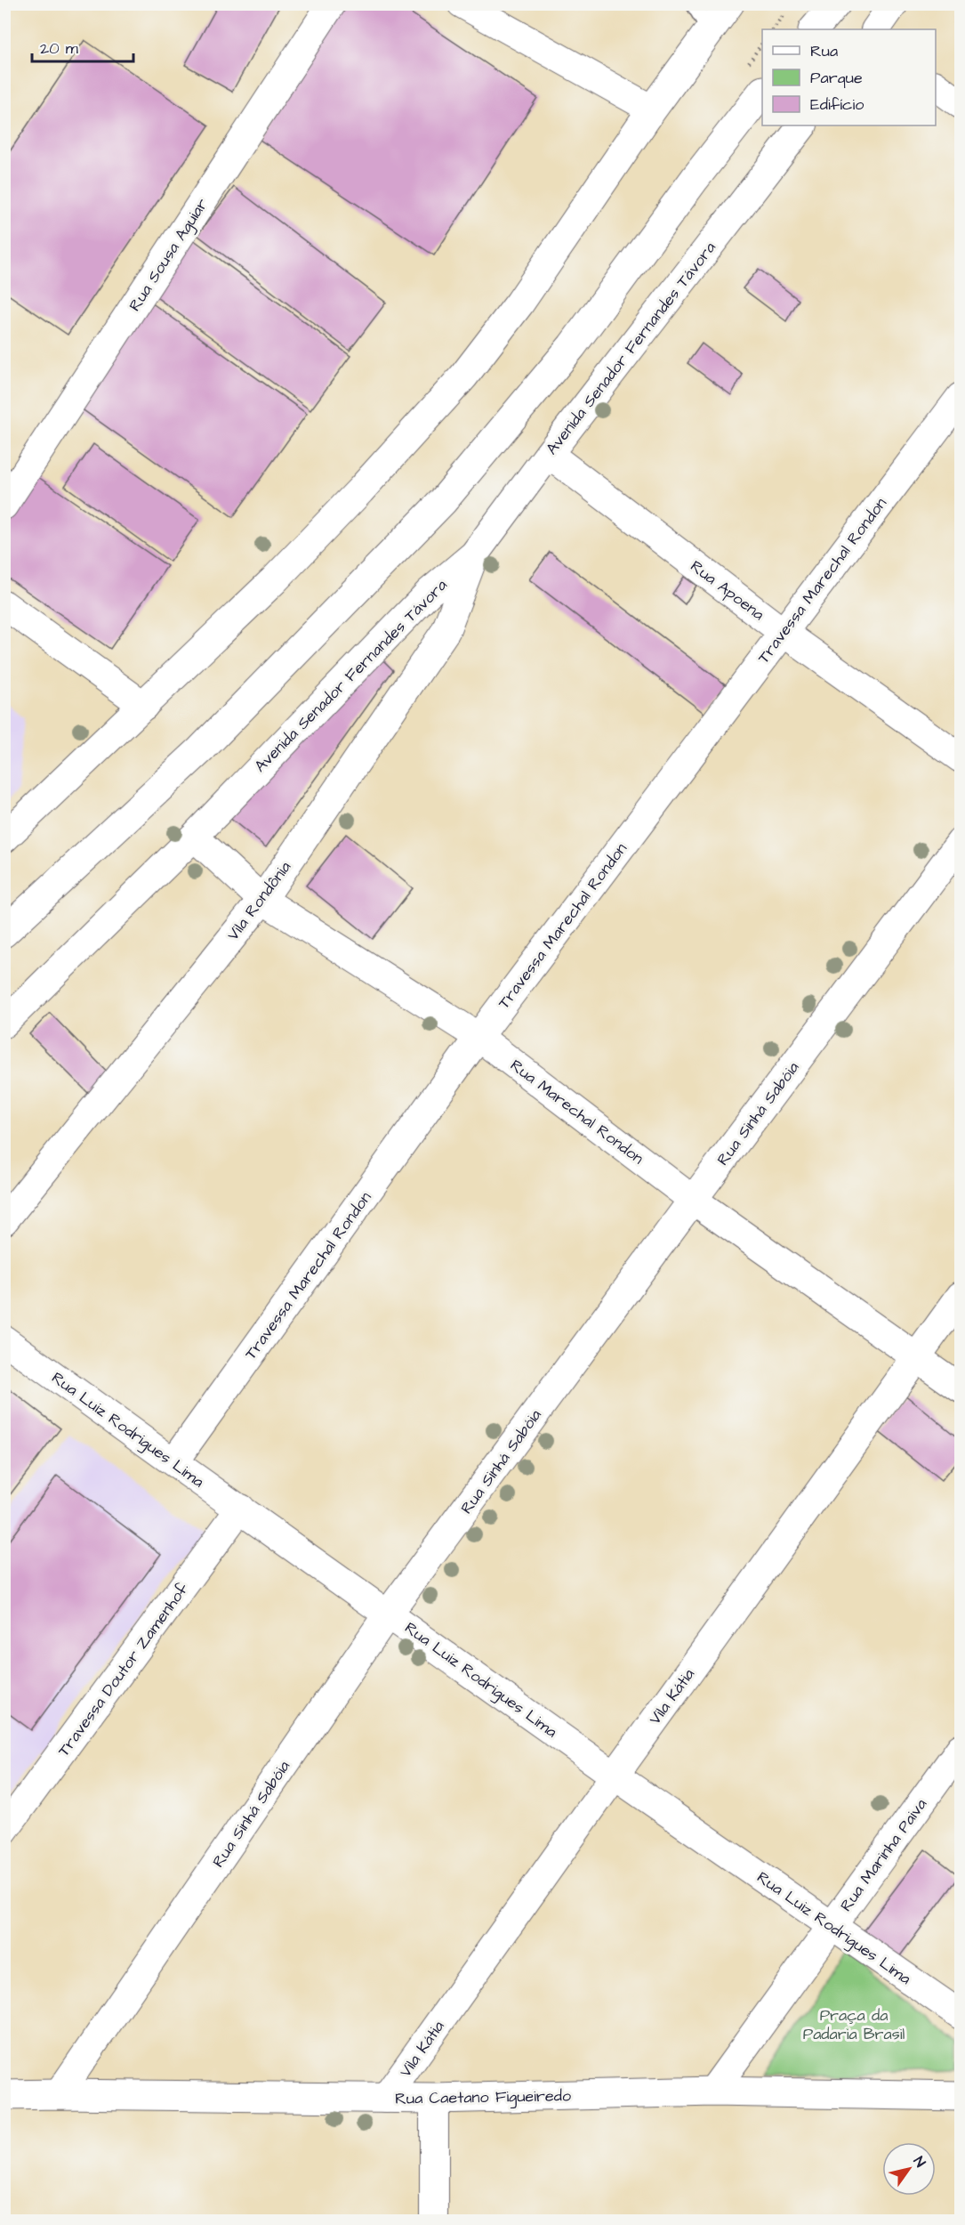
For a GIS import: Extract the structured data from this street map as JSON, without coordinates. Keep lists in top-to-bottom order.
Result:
{
  "streets": {
    "main road": ["Rua Caetano Figueiredo"],
    "street": [
      "Rua Sousa Aguiar",
      "Avenida Senador Fernandes Távora",
      "Travessa Marechal Rondon",
      "Rua Apoena",
      "Vila Rondônia",
      "Rua Marechal Rondon",
      "Rua Sinhá Sabóia",
      "Rua Luiz Rodrigues Lima",
      "Travessa Doutor Zamenhof",
      "Vila Kátia",
      "Rua Marinha Paiva"
    ]
  },
  "crossings": [
    ["Avenida Senador Fernandes Távora", "Rua Apoena"],
    ["Avenida Senador Fernandes Távora", "Vila Rondônia"],
    ["Avenida Senador Fernandes Távora", "Rua Marechal Rondon"],
    ["Travessa Marechal Rondon", "Rua Apoena"],
    ["Travessa Marechal Rondon", "Rua Marechal Rondon"],
    ["Travessa Marechal Rondon", "Rua Luiz Rodrigues Lima"],
    ["Vila Rondônia", "Rua Marechal Rondon"],
    ["Rua Marechal Rondon", "Rua Sinhá Sabóia"],
    ["Rua Marechal Rondon", "Vila Kátia"],
    ["Rua Sinhá Sabóia", "Rua Luiz Rodrigues Lima"],
    ["Rua Sinhá Sabóia", "Rua Caetano Figueiredo"],
    ["Rua Luiz Rodrigues Lima", "Travessa Doutor Zamenhof"],
    ["Rua Luiz Rodrigues Lima", "Vila Kátia"],
    ["Rua Luiz Rodrigues Lima", "Rua Marinha Paiva"],
    ["Vila Kátia", "Rua Caetano Figueiredo"],
    ["Rua Marinha Paiva", "Rua Caetano Figueiredo"]
  ],
  "parks": ["Praça da Padaria Brasil"],
  "legend": ["Rua", "Parque", "Edifício"],
  "scale_bar": "20 m",
  "north": "top right"
}
